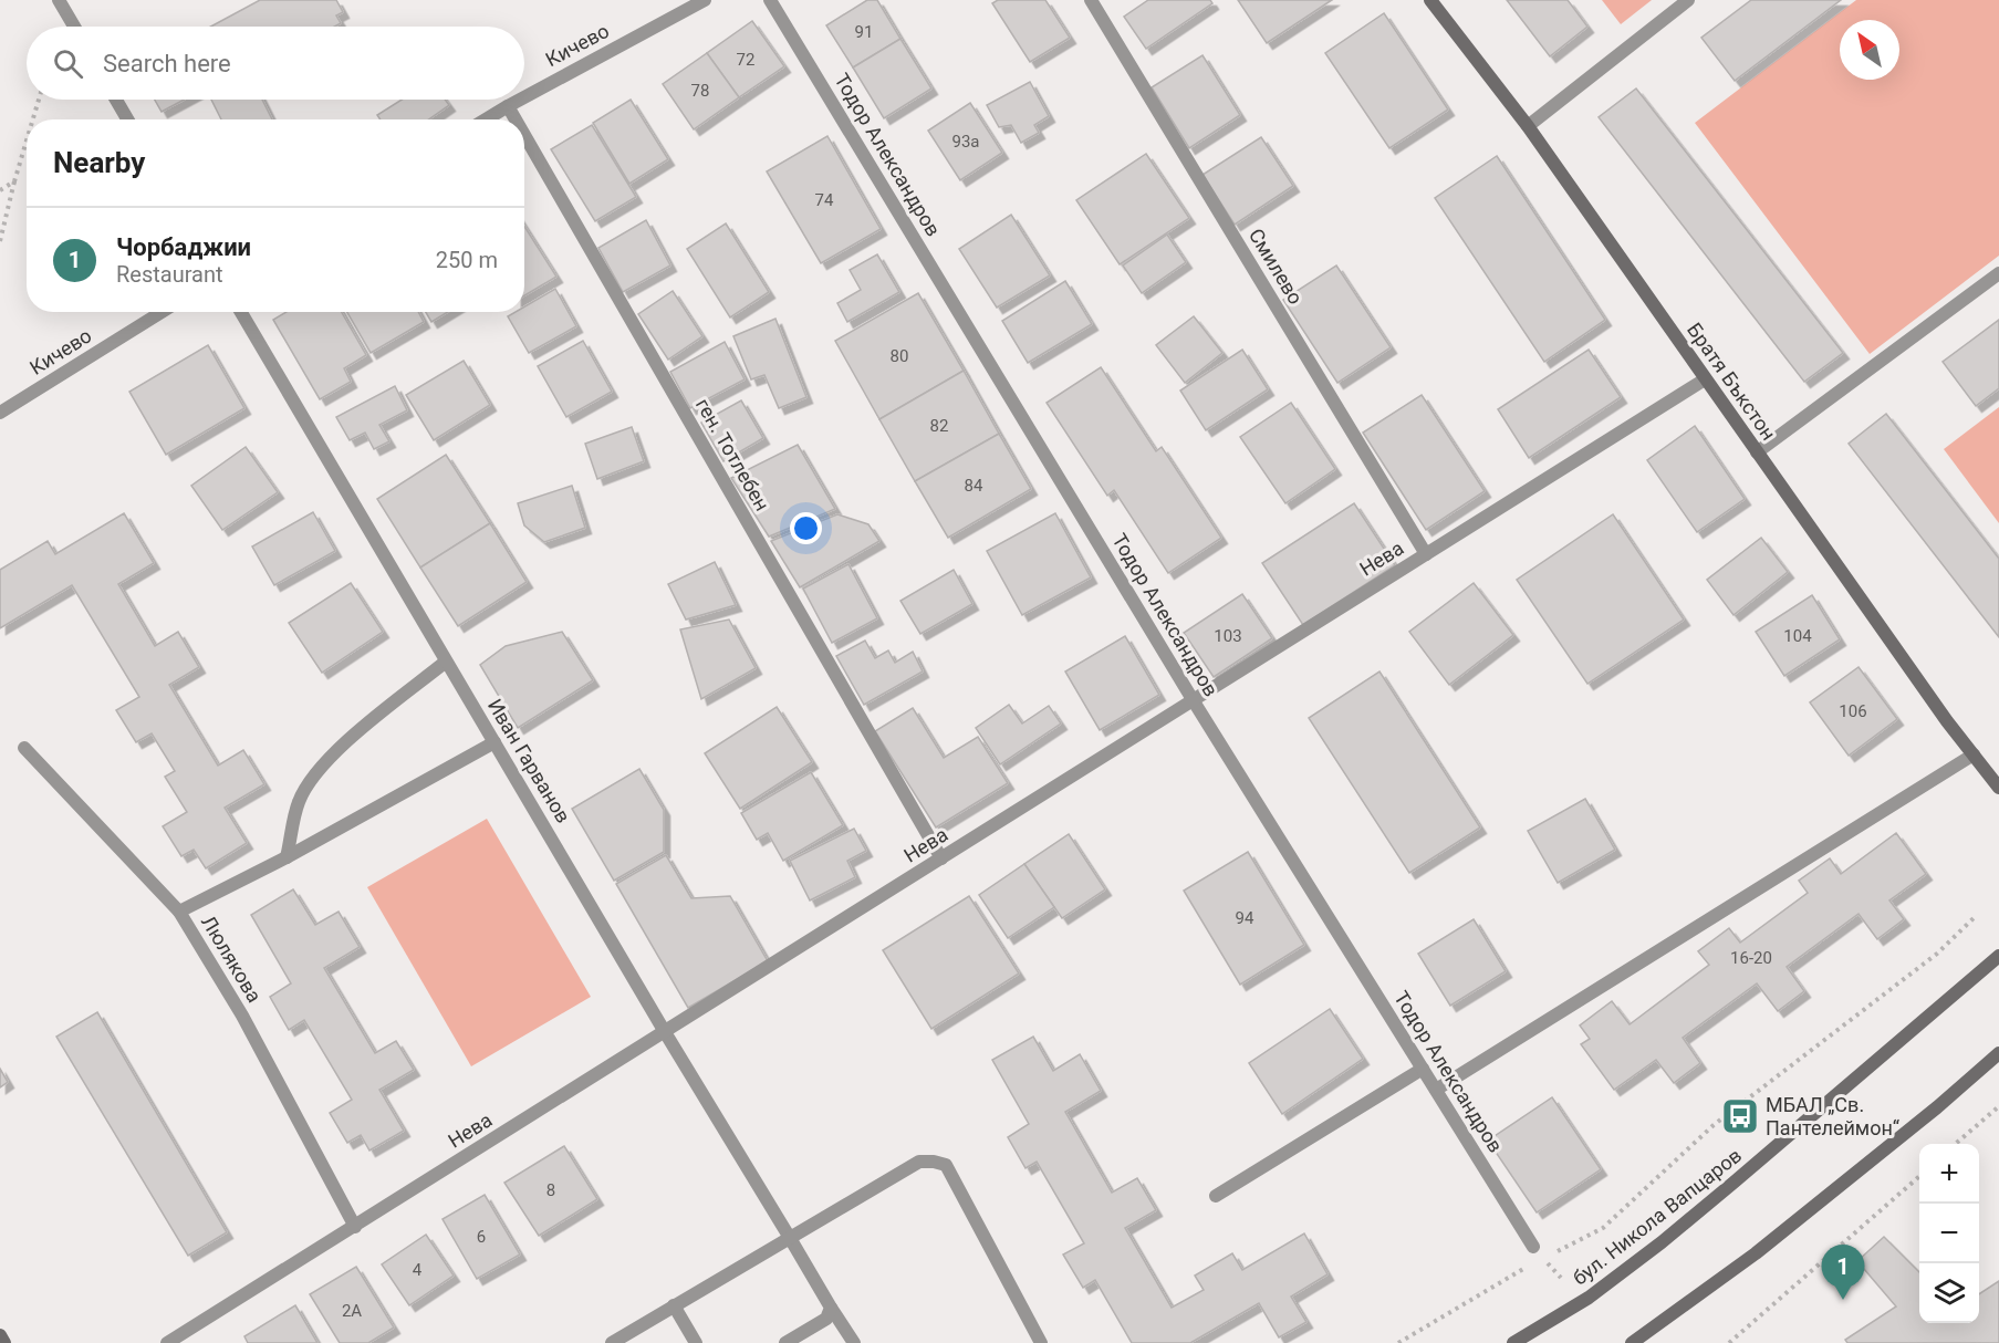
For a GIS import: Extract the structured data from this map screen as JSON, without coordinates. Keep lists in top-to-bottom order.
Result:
{
  "streets": {
    "street": [
      "Кичево",
      "Тодор Александров",
      "Смилево",
      "Братя Бъкстон",
      "ген. Тотлебен",
      "Нева",
      "Иван Гарванов",
      "Люлякова",
      "бул. Никола Вапцаров"
    ]
  },
  "crossings": [
    ["Кичево", "ген. Тотлебен"],
    ["Тодор Александров", "Нева"],
    ["Смилево", "Нева"],
    ["Братя Бъкстон", "Нева"],
    ["ген. Тотлебен", "Нева"],
    ["Нева", "Иван Гарванов"],
    ["Нева", "Люлякова"]
  ],
  "places": {
    "bus stop": ["МБАЛ „Св. Пантелеймон“"]
  },
  "house_numbers": [
    "91",
    "72",
    "78",
    "93a",
    "74",
    "80",
    "82",
    "84",
    "103",
    "104",
    "106",
    "94",
    "16-20",
    "8",
    "6",
    "4",
    "2А"
  ],
  "north": "top left",
  "page": {
    "search": "Search here",
    "heading": "Nearby",
    "list": [
      {
        "mark": "1",
        "name": "Чорбаджии",
        "note": "Restaurant",
        "value": "250 m"
      }
    ],
    "map_buttons": ["+", "−"],
    "pins": "1"
  }
}
